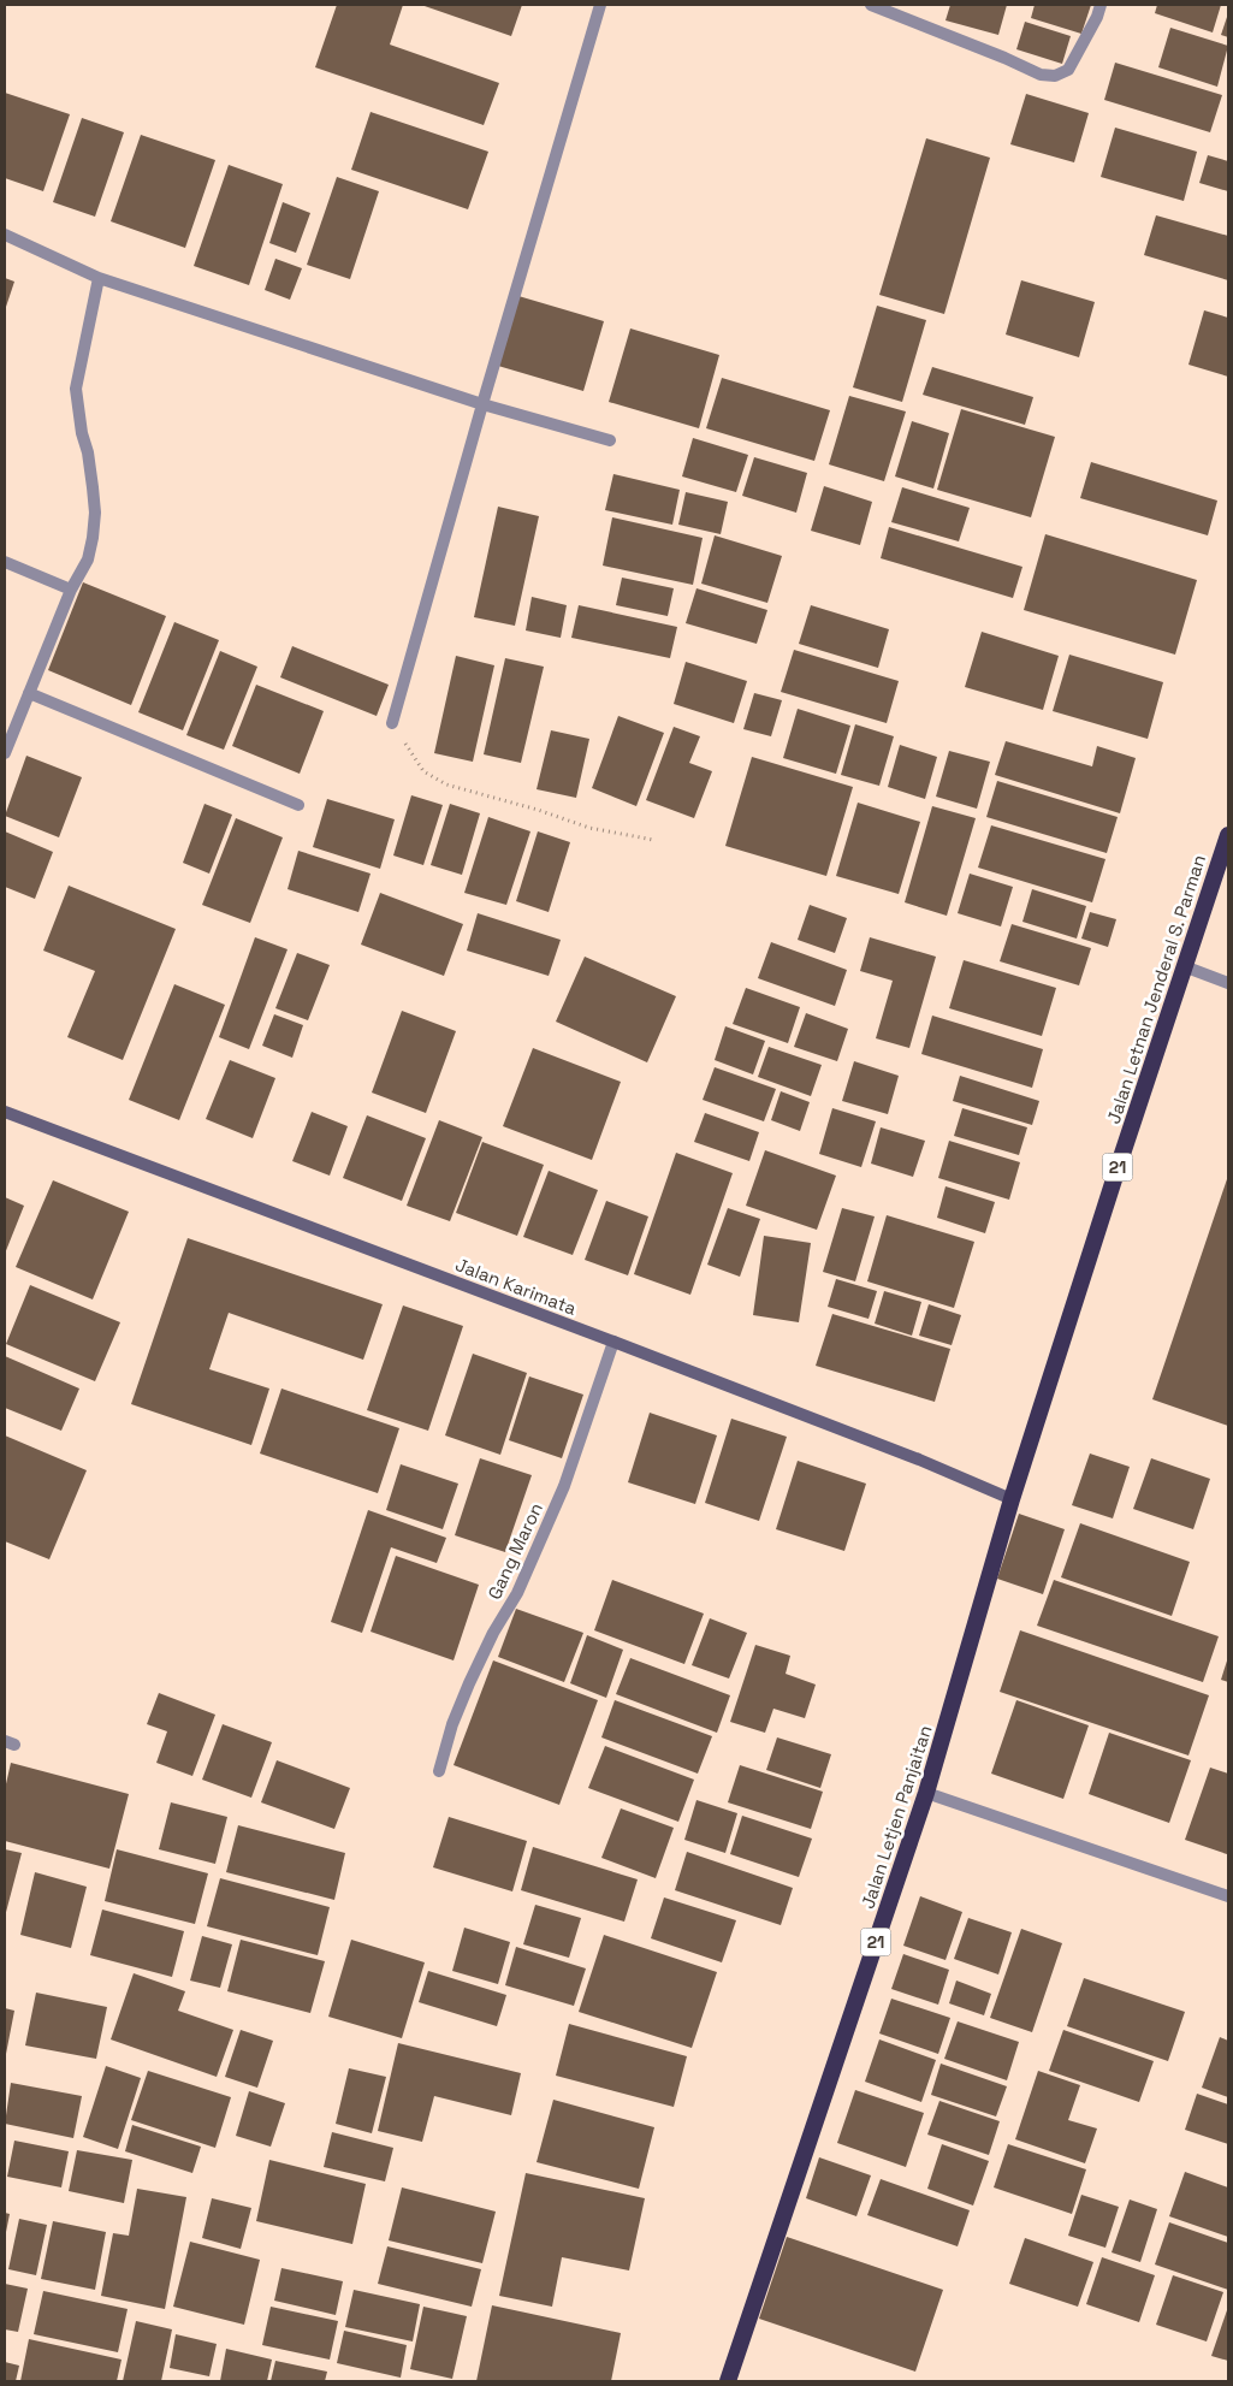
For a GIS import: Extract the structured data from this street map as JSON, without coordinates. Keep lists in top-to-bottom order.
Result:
{
  "streets": {
    "highway": ["Jalan Letnan Jenderal S. Parman", "21", "Jalan Letjen Panjaitan"],
    "main road": ["Jalan Karimata"],
    "street": ["Gang Maron"]
  },
  "crossings": [
    ["Jalan Letnan Jenderal S. Parman", "Jalan Karimata"],
    ["Jalan Letnan Jenderal S. Parman", "Jalan Letjen Panjaitan"],
    ["Jalan Karimata", "Gang Maron"],
    ["Jalan Karimata", "Jalan Letjen Panjaitan"]
  ]
}
